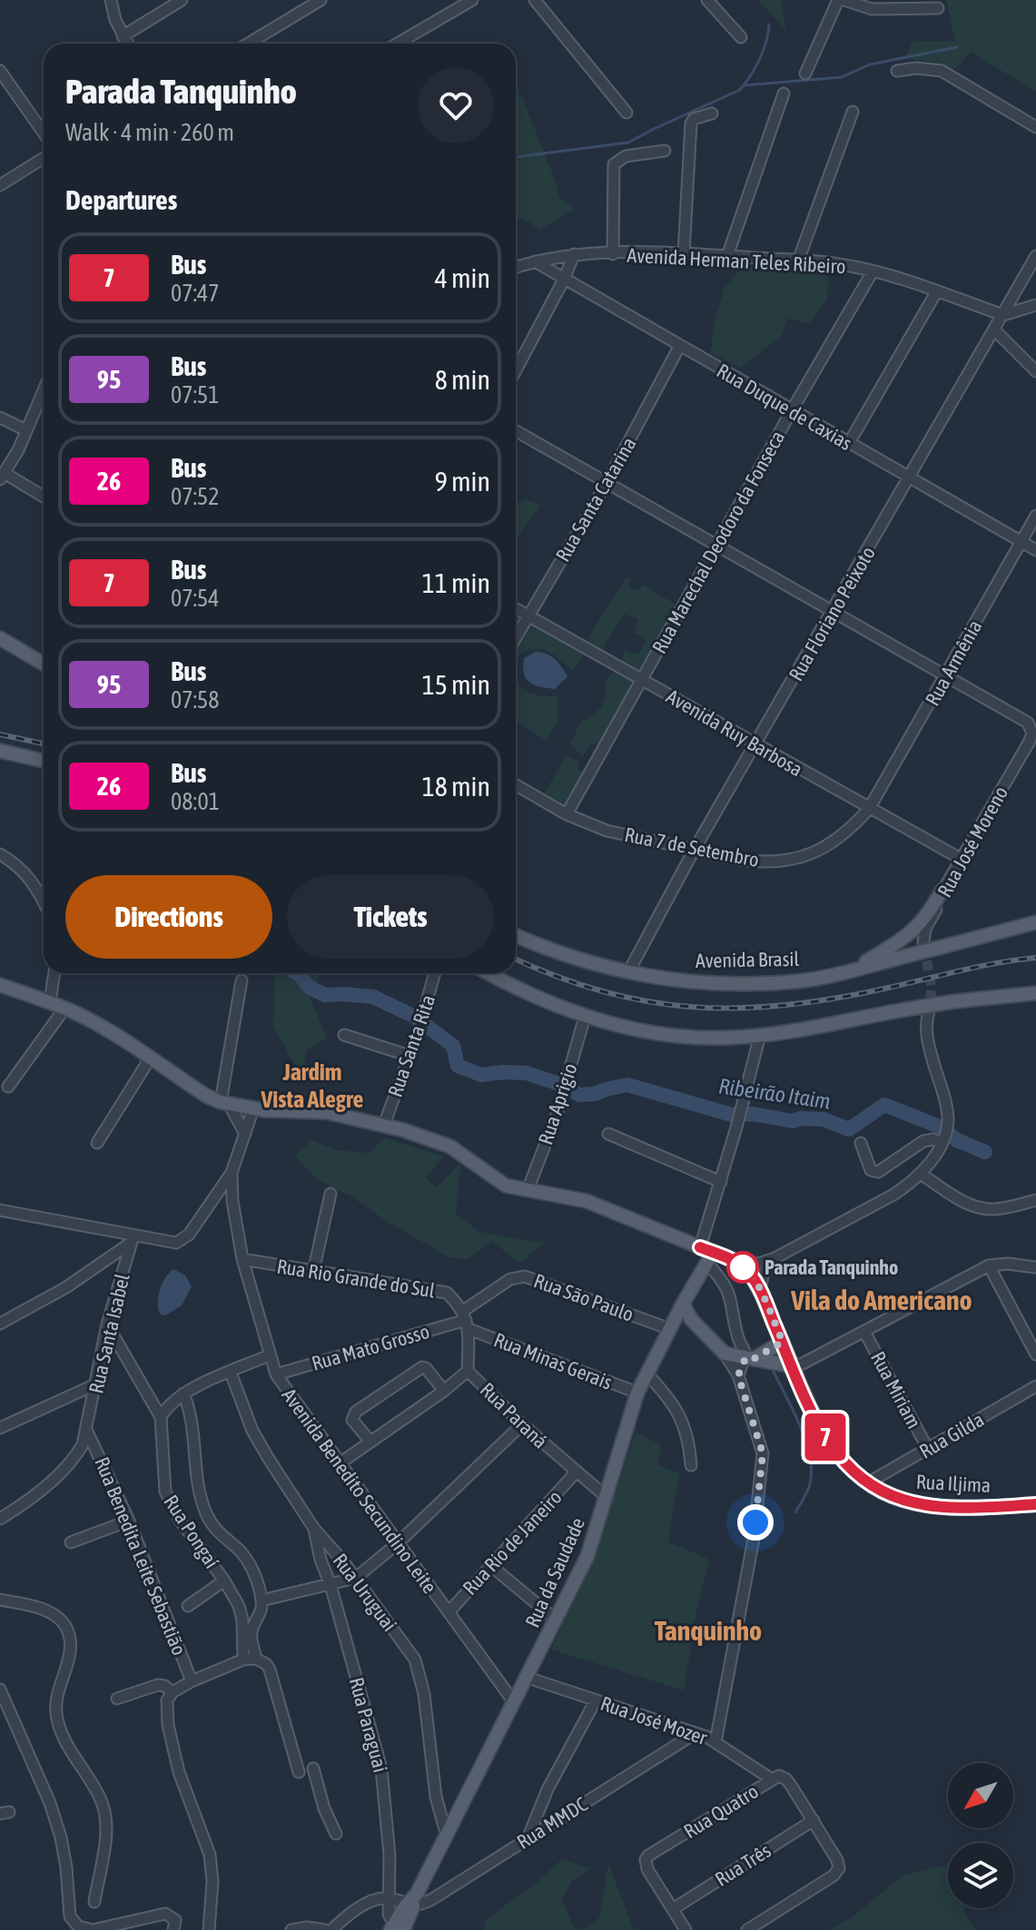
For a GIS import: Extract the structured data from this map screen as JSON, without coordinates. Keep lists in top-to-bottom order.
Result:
{
  "streets": {
    "main road": ["Avenida Brasil", "Rua Iljima", "Rua da Saudade"],
    "street": [
      "Avenida Herman Teles Ribeiro",
      "Rua Duque de Caxias",
      "Rua Santa Catarina",
      "Rua Marechal Deodoro da Fonseca",
      "Rua Floriano Peixoto",
      "Rua Armênia",
      "Avenida Ruy Barbosa",
      "Rua José Moreno",
      "Rua 7 de Setembro",
      "Rua Santa Rita",
      "Rua Aprigio",
      "Rua Rio Grande do Sul",
      "Rua São Paulo",
      "Rua Santa Isabel",
      "Rua Mato Grosso",
      "Rua Minas Gerais",
      "Rua Miriam",
      "Rua Paraná",
      "Rua Gilda",
      "Avenida Benedito Secundino Leite",
      "Rua Pongaí",
      "Rua Rio de Janeiro",
      "Rua Benedita Leite Sebastião",
      "Rua Uruguai",
      "Rua José Mozer",
      "Rua Paraguai",
      "Rua Quatro",
      "Rua MMDC",
      "Rua Três"
    ]
  },
  "crossings": [
    ["Avenida Herman Teles Ribeiro", "Rua Duque de Caxias"],
    ["Avenida Herman Teles Ribeiro", "Rua Marechal Deodoro da Fonseca"],
    ["Avenida Herman Teles Ribeiro", "Rua Floriano Peixoto"],
    ["Rua Duque de Caxias", "Rua Santa Catarina"],
    ["Rua Duque de Caxias", "Rua Marechal Deodoro da Fonseca"],
    ["Rua Duque de Caxias", "Rua Floriano Peixoto"],
    ["Rua Duque de Caxias", "Rua Armênia"],
    ["Rua Santa Catarina", "Avenida Ruy Barbosa"],
    ["Rua Marechal Deodoro da Fonseca", "Avenida Ruy Barbosa"],
    ["Rua Marechal Deodoro da Fonseca", "Rua 7 de Setembro"],
    ["Rua Floriano Peixoto", "Avenida Ruy Barbosa"],
    ["Rua Floriano Peixoto", "Rua 7 de Setembro"],
    ["Rua Floriano Peixoto", "Avenida Brasil"],
    ["Rua Armênia", "Avenida Ruy Barbosa"],
    ["Rua Armênia", "Rua José Moreno"],
    ["Rua Armênia", "Rua 7 de Setembro"],
    ["Avenida Ruy Barbosa", "Rua José Moreno"],
    ["Avenida Ruy Barbosa", "Rua 7 de Setembro"],
    ["Rua José Moreno", "Avenida Brasil"],
    ["Rua Rio Grande do Sul", "Rua São Paulo"],
    ["Rua Rio Grande do Sul", "Rua Mato Grosso"],
    ["Rua Rio Grande do Sul", "Rua Minas Gerais"],
    ["Rua Rio Grande do Sul", "Rua Paraná"],
    ["Rua Rio Grande do Sul", "Avenida Benedito Secundino Leite"],
    ["Rua São Paulo", "Rua Mato Grosso"],
    ["Rua São Paulo", "Rua Minas Gerais"],
    ["Rua São Paulo", "Rua Paraná"],
    ["Rua São Paulo", "Rua da Saudade"],
    ["Rua Santa Isabel", "Rua Pongaí"],
    ["Rua Santa Isabel", "Rua Benedita Leite Sebastião"],
    ["Rua Mato Grosso", "Rua Minas Gerais"],
    ["Rua Mato Grosso", "Rua Paraná"],
    ["Rua Mato Grosso", "Avenida Benedito Secundino Leite"],
    ["Rua Minas Gerais", "Rua Paraná"],
    ["Rua Minas Gerais", "Rua da Saudade"],
    ["Rua Miriam", "Rua Gilda"],
    ["Rua Paraná", "Rua Rio de Janeiro"],
    ["Rua Paraná", "Rua da Saudade"],
    ["Rua Gilda", "Rua Iljima"],
    ["Avenida Benedito Secundino Leite", "Rua Rio de Janeiro"],
    ["Avenida Benedito Secundino Leite", "Rua da Saudade"],
    ["Rua da Saudade", "Rua Uruguai"],
    ["Rua da Saudade", "Rua José Mozer"],
    ["Rua da Saudade", "Rua Paraguai"],
    ["Rua da Saudade", "Rua MMDC"],
    ["Rua Uruguai", "Rua Paraguai"],
    ["Rua José Mozer", "Rua Quatro"],
    ["Rua José Mozer", "Rua MMDC"],
    ["Rua Quatro", "Rua Três"]
  ],
  "districts": ["Jardim Vista Alegre", "Vila do Americano", "Tanquinho"],
  "water": ["Ribeirão Itaim"],
  "places": ["Parada Tanquinho"],
  "lines": ["bus line 7"],
  "north": "bottom left",
  "page": {
    "on_map": "7",
    "heading": [
      ["Parada Tanquinho", "Walk · 4 min · 260 m"],
      "Departures"
    ],
    "list": [
      {
        "mark": "7",
        "name": "Bus",
        "note": "07:47",
        "value": "4 min"
      },
      {
        "mark": "95",
        "name": "Bus",
        "note": "07:51",
        "value": "8 min"
      },
      {
        "mark": "26",
        "name": "Bus",
        "note": "07:52",
        "value": "9 min"
      },
      {
        "mark": "7",
        "name": "Bus",
        "note": "07:54",
        "value": "11 min"
      },
      {
        "mark": "95",
        "name": "Bus",
        "note": "07:58",
        "value": "15 min"
      },
      {
        "mark": "26",
        "name": "Bus",
        "note": "08:01",
        "value": "18 min"
      }
    ],
    "buttons": ["Directions", "Tickets"]
  }
}
